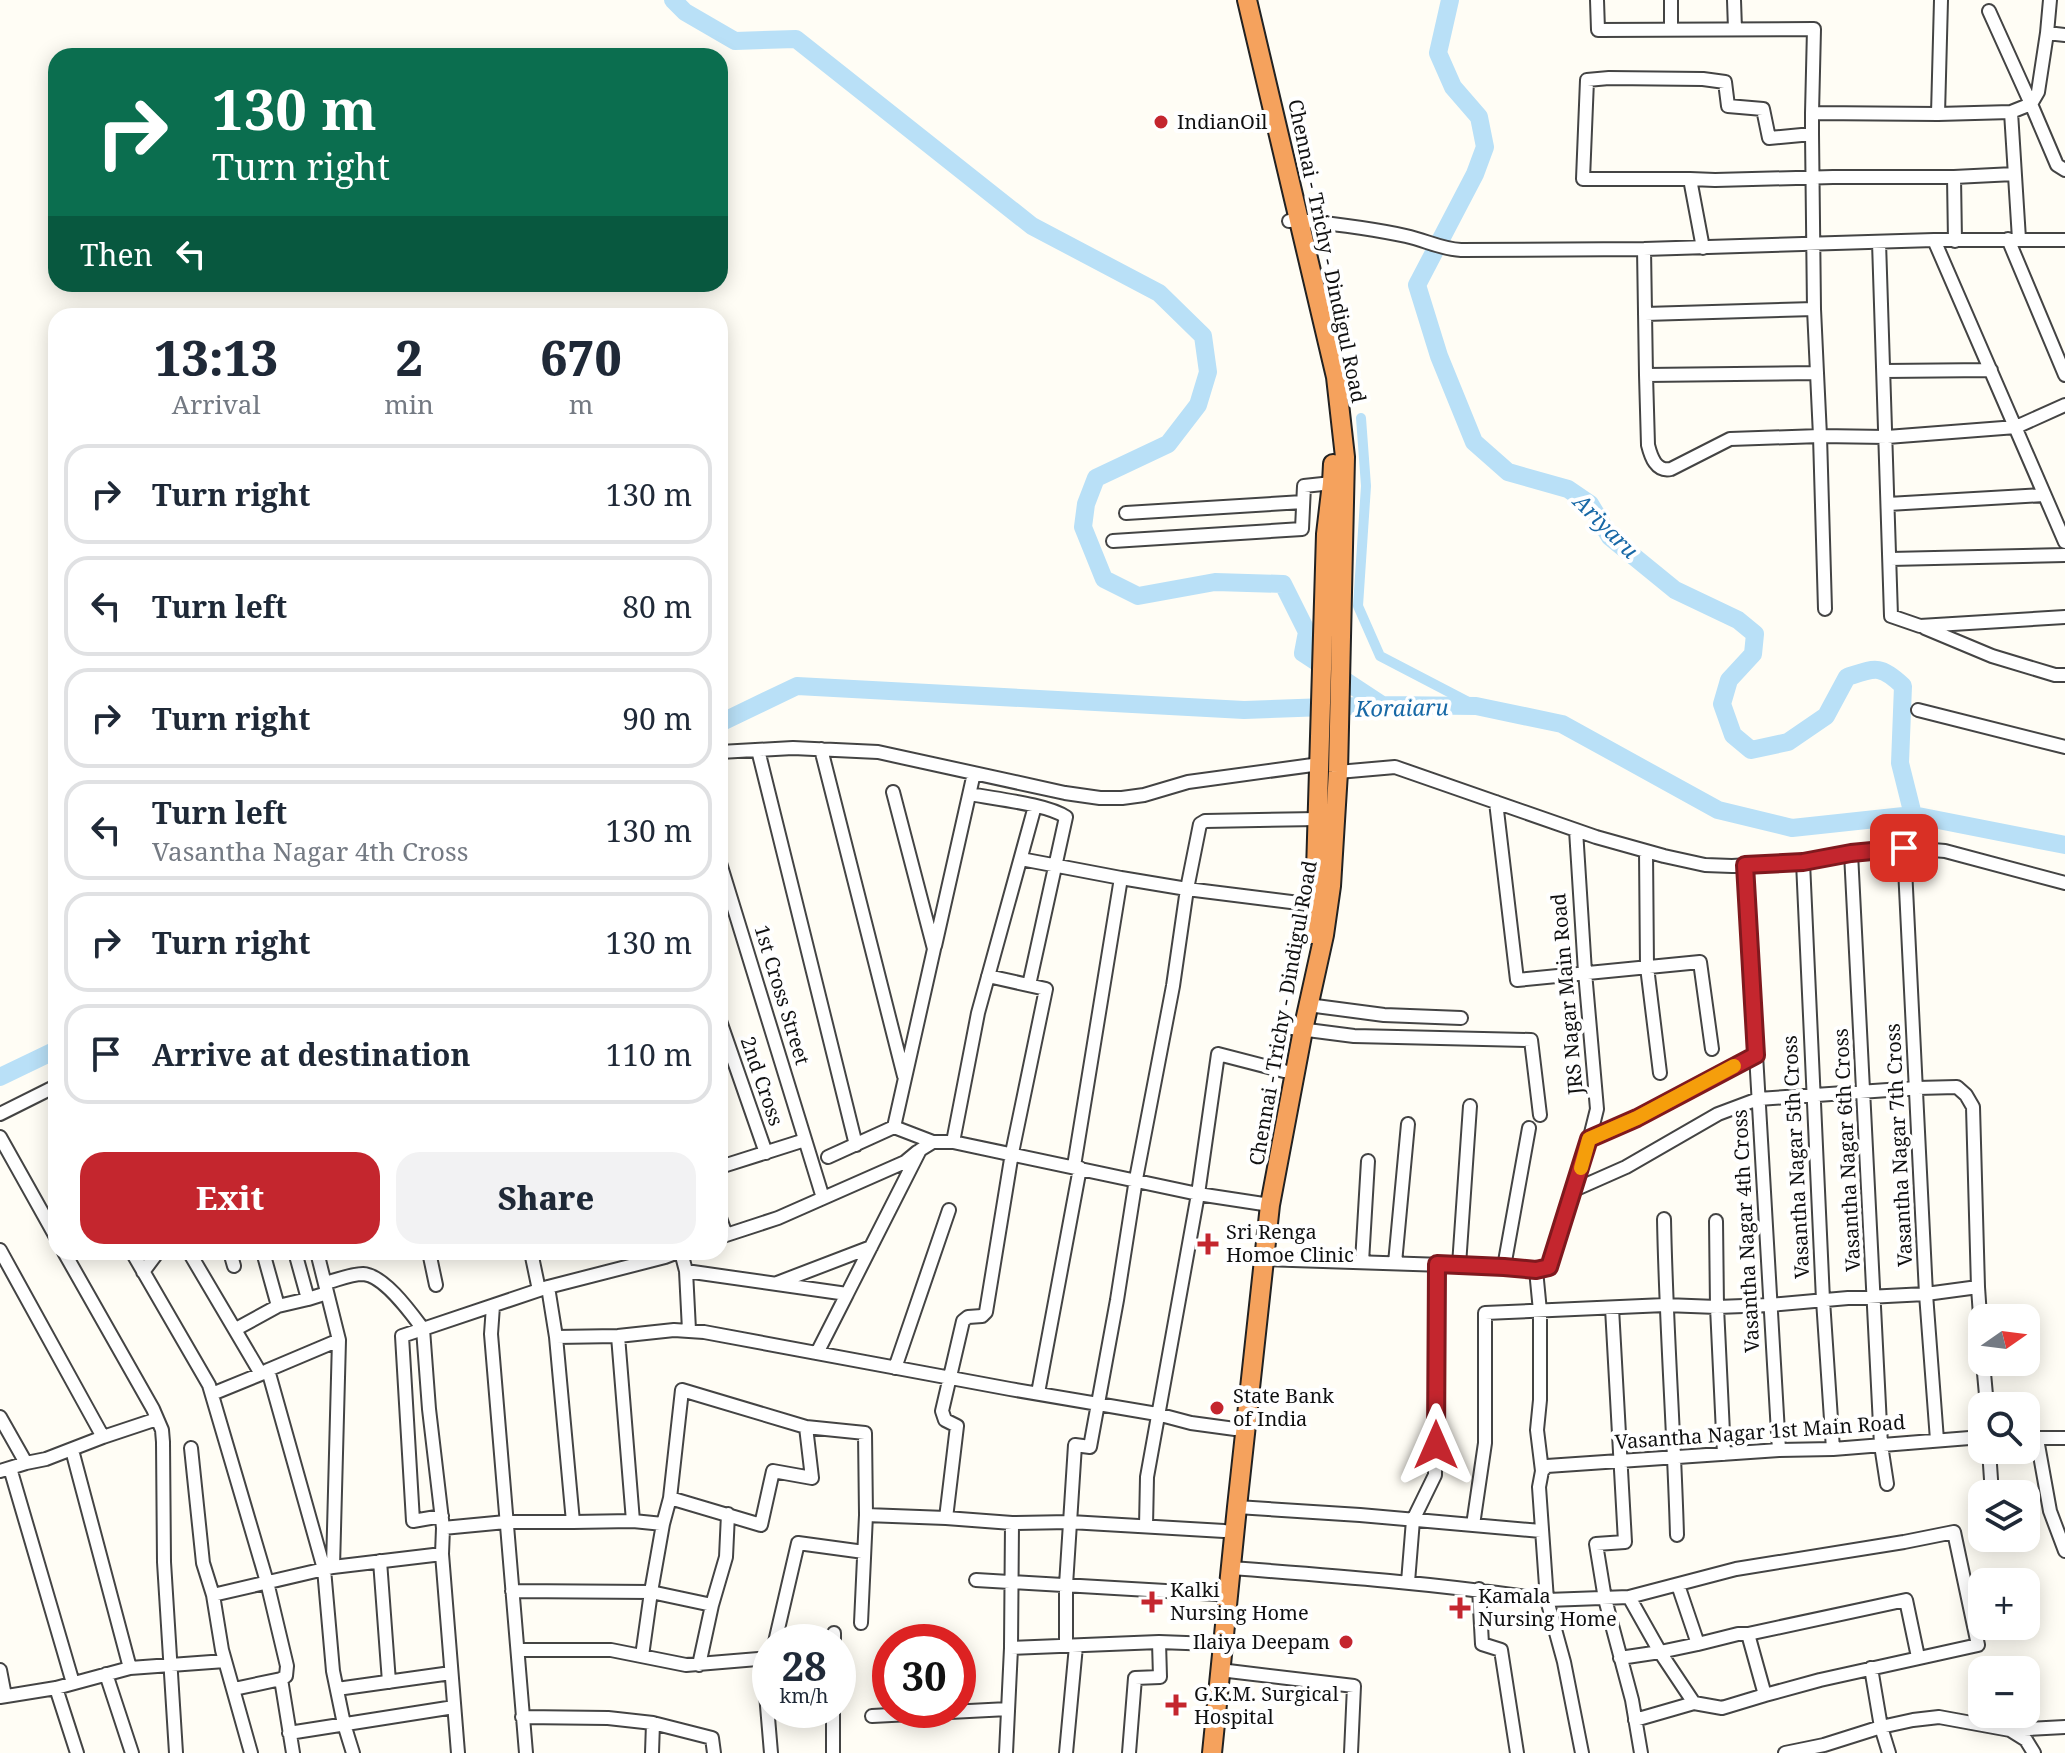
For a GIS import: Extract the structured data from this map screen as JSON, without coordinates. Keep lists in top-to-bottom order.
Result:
{
  "streets": {
    "highway": ["Chennai - Trichy - Dindigul Road"],
    "street": [
      "JRS Nagar Main Road",
      "1st Cross Street",
      "2nd Cross",
      "Vasantha Nagar 7th Cross",
      "Vasantha Nagar 6th Cross",
      "Vasantha Nagar 5th Cross",
      "Vasantha Nagar 4th Cross",
      "Vasantha Nagar 1st Main Road"
    ]
  },
  "crossings": [
    ["Vasantha Nagar 7th Cross", "Vasantha Nagar 1st Main Road"],
    ["Vasantha Nagar 6th Cross", "Vasantha Nagar 1st Main Road"],
    ["Vasantha Nagar 5th Cross", "Vasantha Nagar 1st Main Road"],
    ["Vasantha Nagar 4th Cross", "Vasantha Nagar 1st Main Road"]
  ],
  "water": ["Ariyaru", "Koraiaru"],
  "places": {
    "other": ["IndianOil", "State Bank of India", "Ilaiya Deepam"],
    "health": [
      "Sri Renga Homoe Clinic",
      "Kalki Nursing Home",
      "Kamala Nursing Home",
      "G.K.M. Surgical Hospital"
    ]
  },
  "north": "right",
  "page": {
    "turn": ["130 m", "Turn right"],
    "then": "Then",
    "eta": [
      "13:13",
      "Arrival",
      "2",
      "min",
      "670",
      "m"
    ],
    "list": [
      {
        "name": "Turn right",
        "value": "130 m"
      },
      {
        "name": "Turn left",
        "value": "80 m"
      },
      {
        "name": "Turn right",
        "value": "90 m"
      },
      {
        "name": "Turn left",
        "note": "Vasantha Nagar 4th Cross",
        "value": "130 m"
      },
      {
        "name": "Turn right",
        "value": "130 m"
      },
      {
        "name": "Arrive at destination",
        "value": "110 m"
      }
    ],
    "buttons": ["Exit", "Share"],
    "map_buttons": ["+", "−"],
    "speed": "28 km/h",
    "limit": "30"
  }
}
